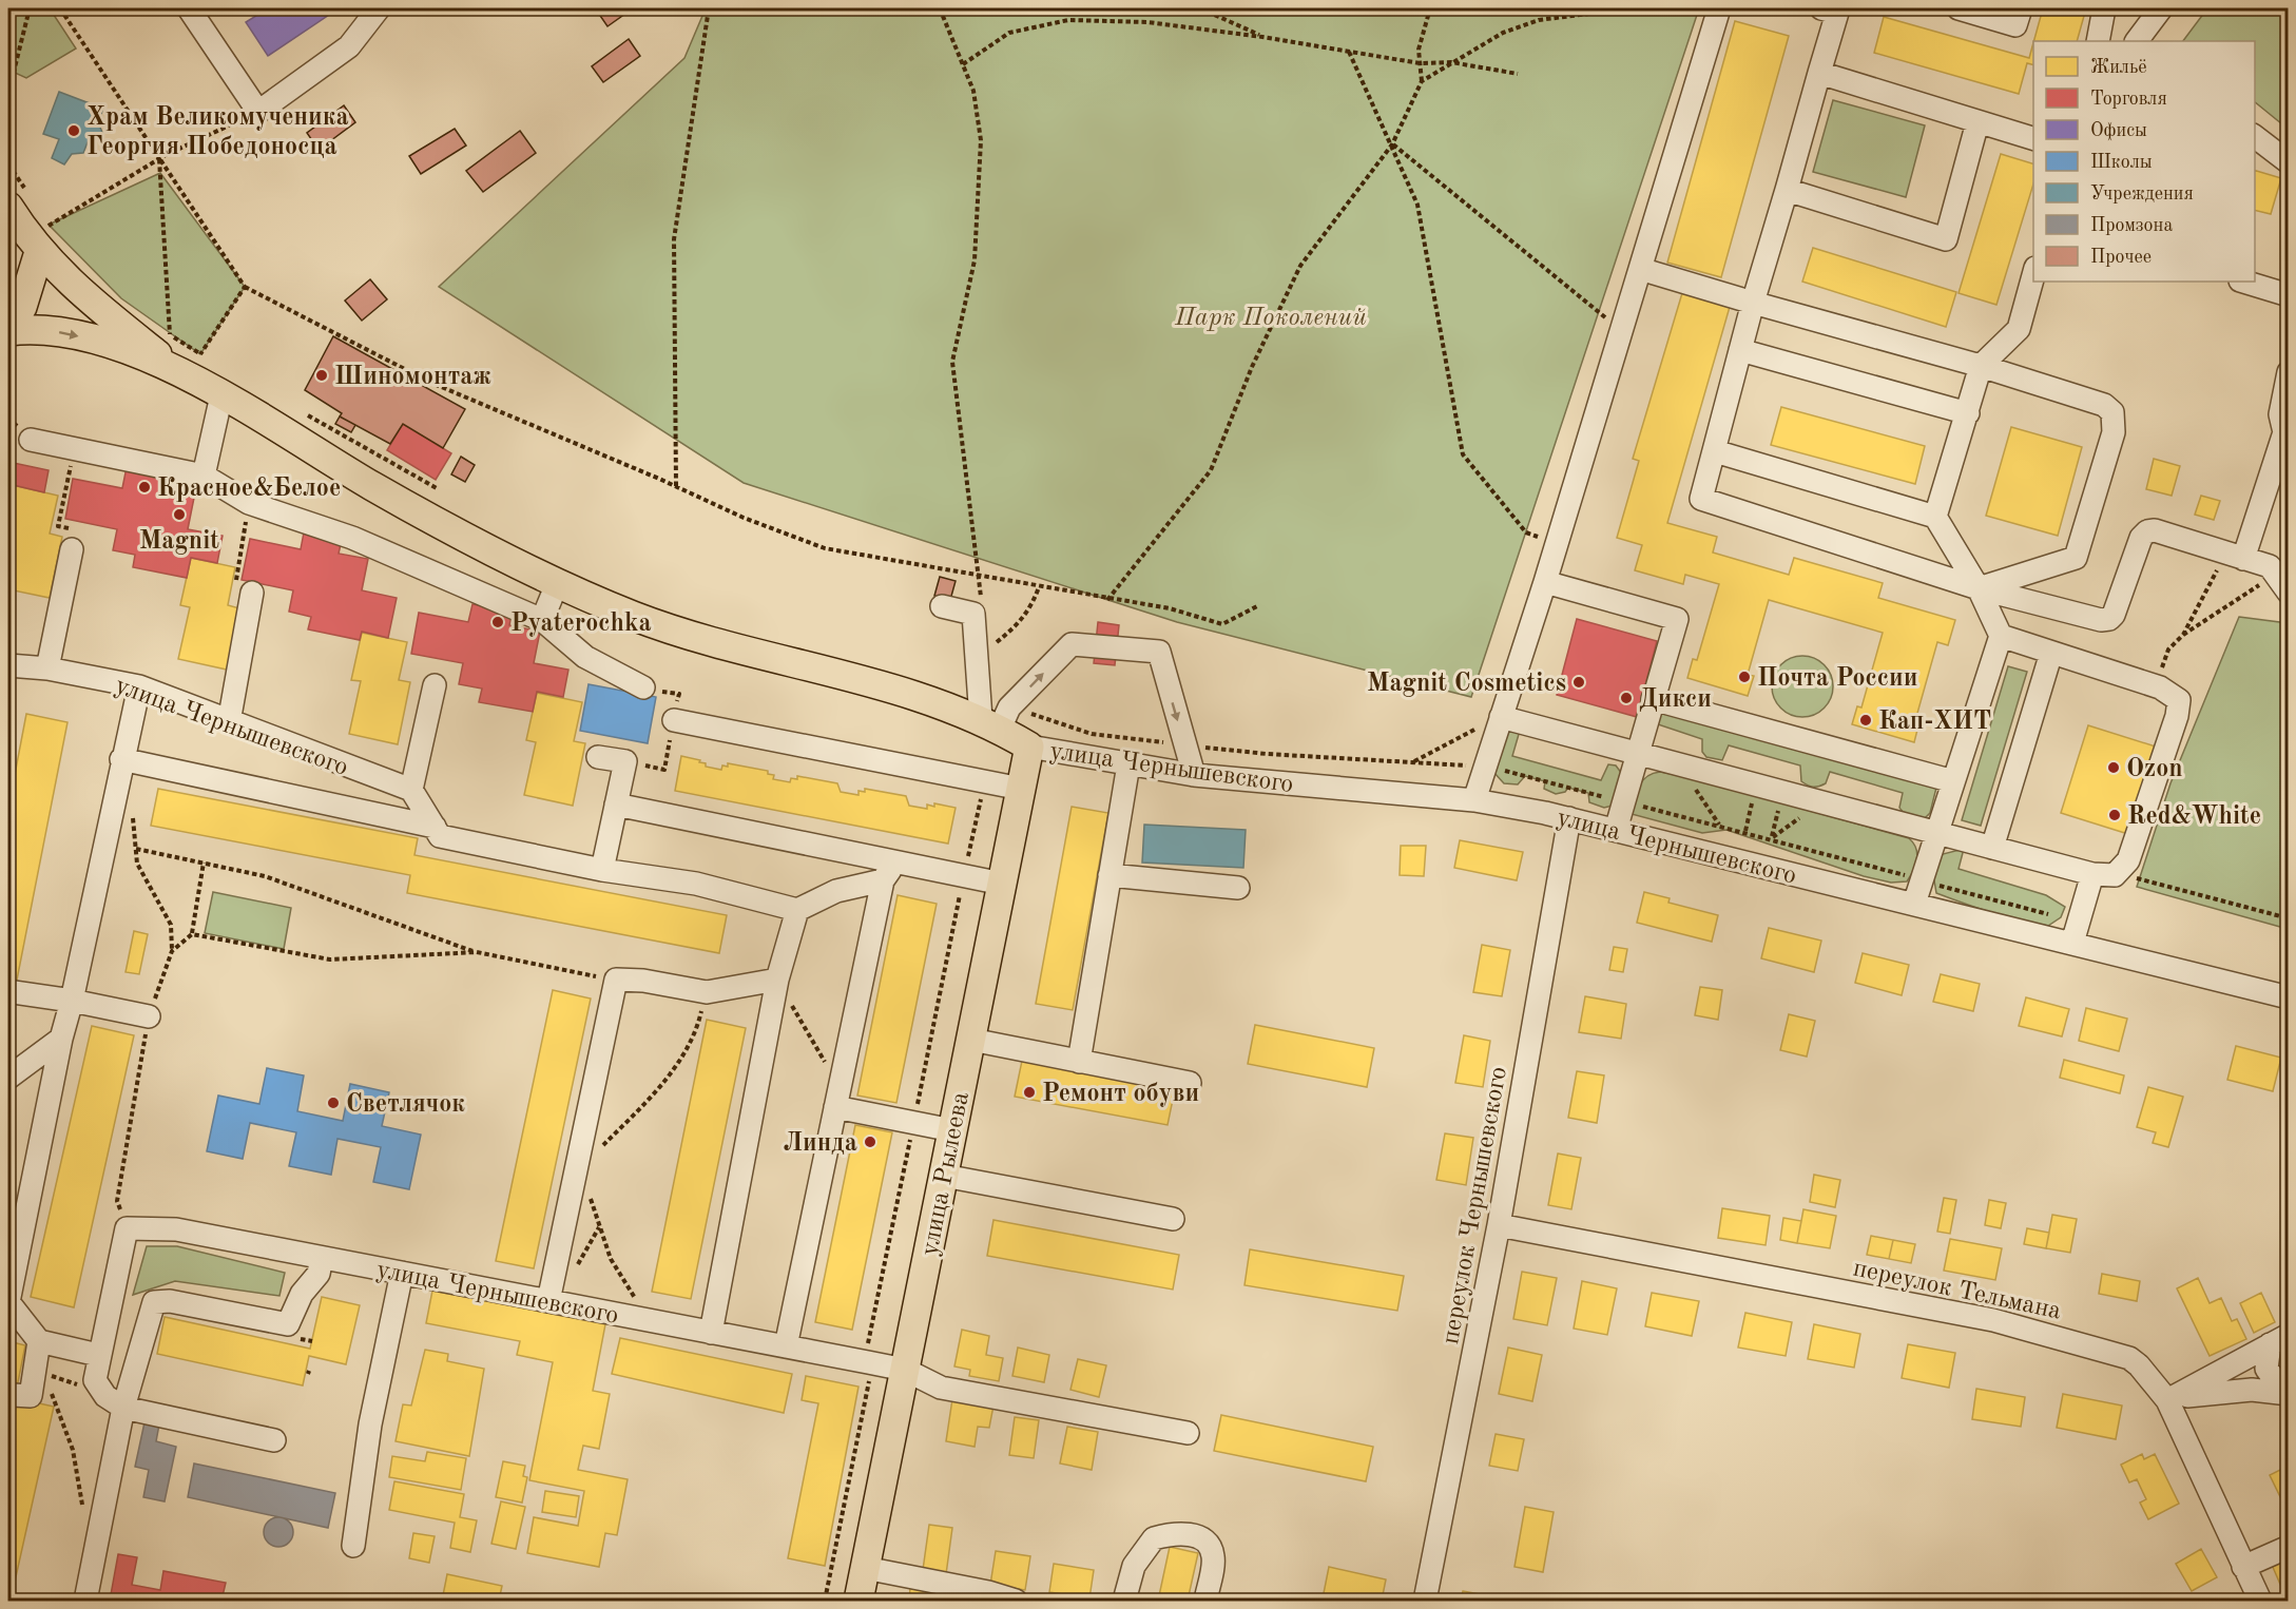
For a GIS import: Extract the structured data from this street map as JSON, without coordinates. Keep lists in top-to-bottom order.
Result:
{
  "streets": {
    "main road": ["улица Чернышевского", "улица Рылеева"],
    "street": ["переулок Чернышевского", "переулок Тельмана"]
  },
  "crossings": [
    ["улица Чернышевского", "улица Рылеева"],
    ["улица Чернышевского", "переулок Чернышевского"],
    ["переулок Чернышевского", "переулок Тельмана"]
  ],
  "parks": ["Парк Поколений"],
  "places": [
    "Храм Великомученика Георгия Победоносца",
    "Шиномонтаж",
    "Красное&Белое",
    "Magnit",
    "Pyaterochka",
    "Почта России",
    "Magnit Cosmetics",
    "Дикси",
    "Кап-ХИТ",
    "Ozon",
    "Red&White",
    "Ремонт обуви",
    "Светлячок",
    "Линда"
  ],
  "legend": [
    "Жильё",
    "Торговля",
    "Офисы",
    "Школы",
    "Учреждения",
    "Промзона",
    "Прочее"
  ]
}
